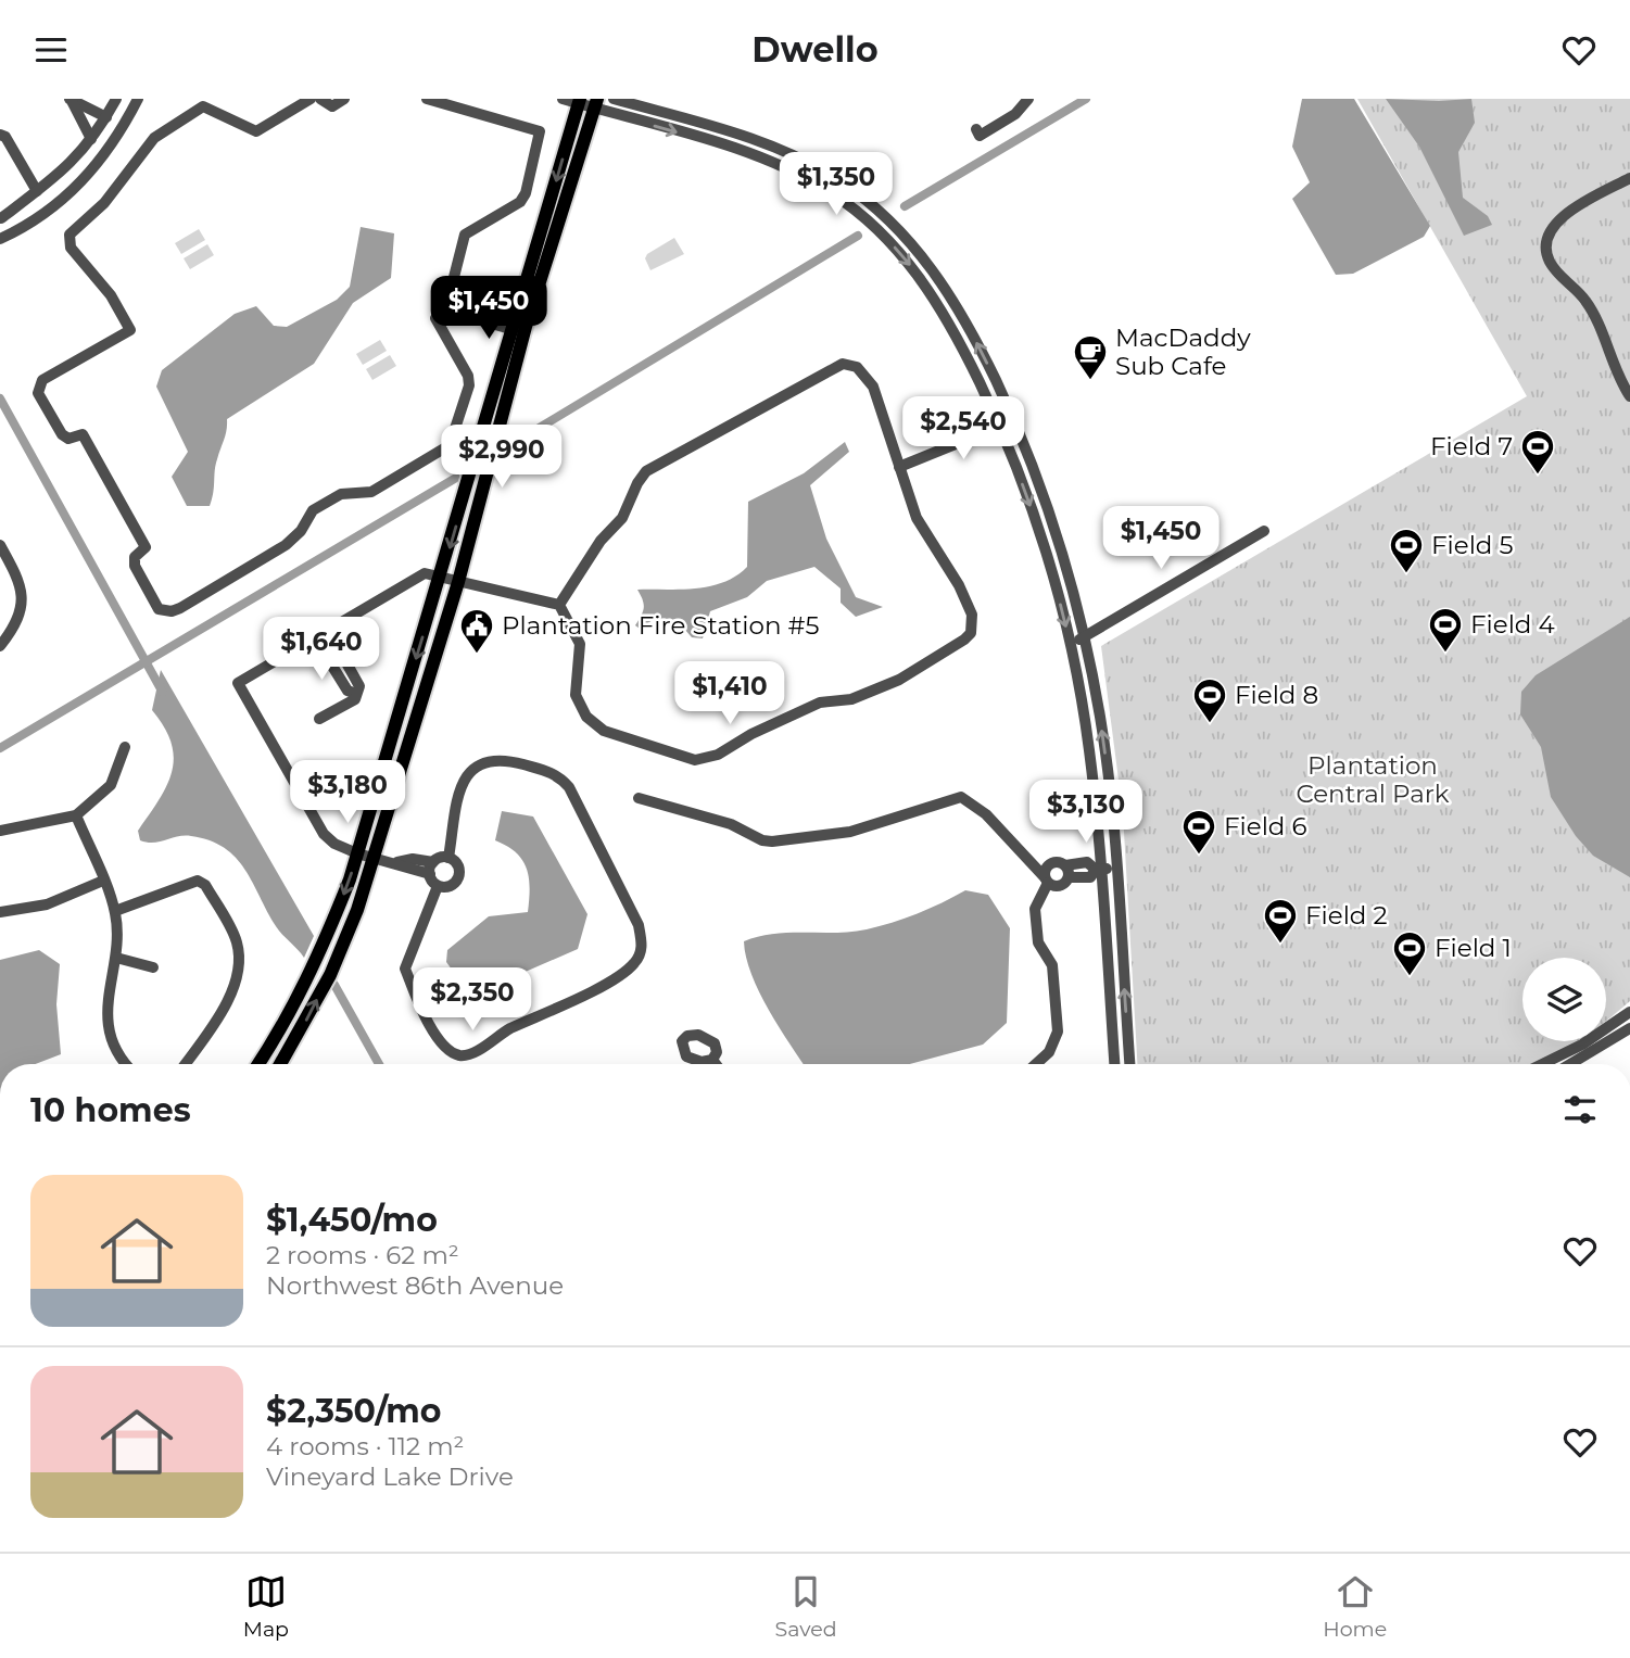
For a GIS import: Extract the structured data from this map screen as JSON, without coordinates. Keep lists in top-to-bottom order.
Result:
{
  "parks": ["Plantation Central Park"],
  "places": {
    "cafe": ["MacDaddy Sub Cafe"],
    "sports": [
      "Field 7",
      "Field 5",
      "Field 4",
      "Field 8",
      "Field 6",
      "Field 2",
      "Field 1"
    ],
    "public building": ["Plantation Fire Station #5"]
  },
  "page": {
    "header": "Dwello",
    "price": [
      "$1,350",
      "$1,450",
      "$2,540",
      "$2,990",
      "$1,450",
      "$1,640",
      "$1,410",
      "$3,180",
      "$3,130",
      "$2,350"
    ],
    "heading": "10 homes",
    "list": [
      {
        "name": "$1,450/mo",
        "note": "2 rooms · 62 m² · Northwest 86th Avenue"
      },
      {
        "name": "$2,350/mo",
        "note": "4 rooms · 112 m² · Vineyard Lake Drive"
      }
    ],
    "tabs": ["Map", "Saved", "Home"]
  }
}
